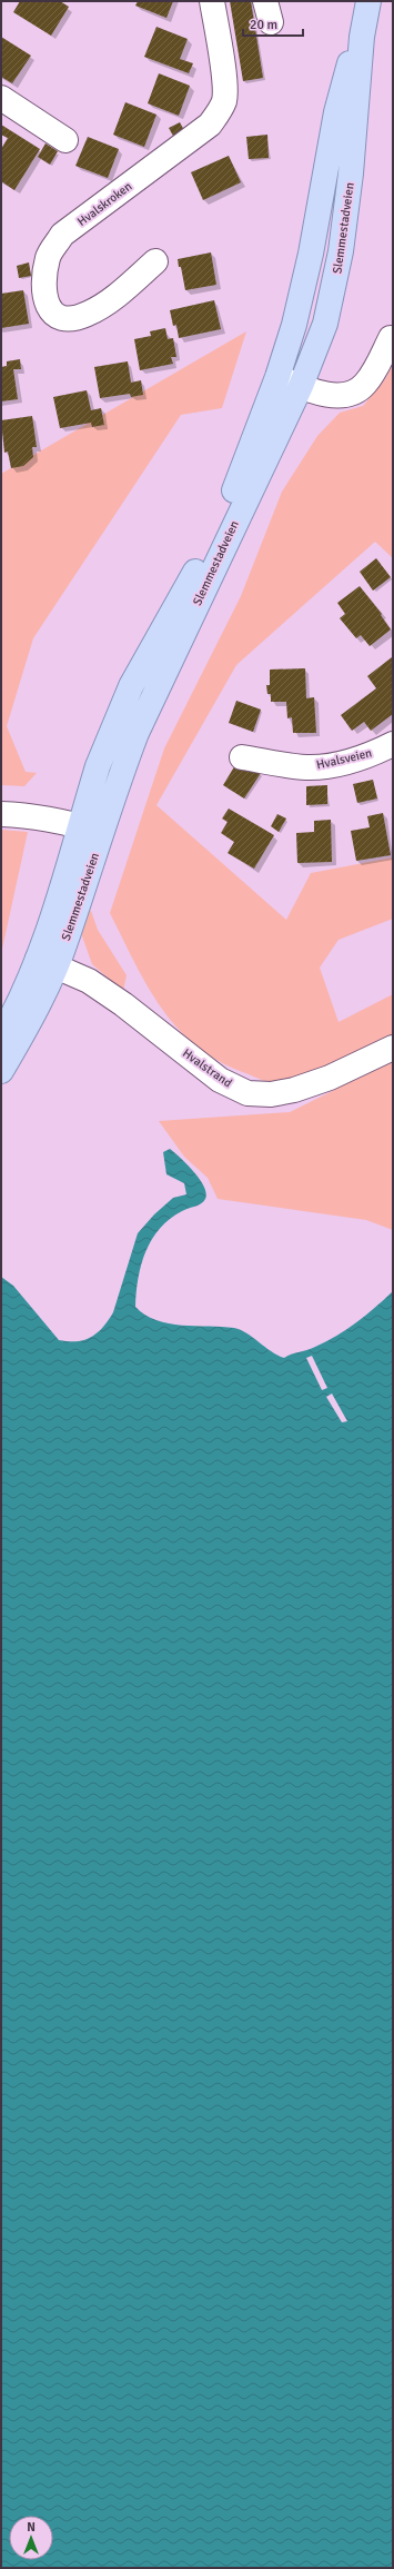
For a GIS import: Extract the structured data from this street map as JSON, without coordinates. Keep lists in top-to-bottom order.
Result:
{
  "streets": {
    "main road": ["Slemmestadveien"],
    "street": ["Hvalskroken", "Hvalsveien", "Hvalstrand"]
  },
  "crossings": [
    ["Slemmestadveien", "Hvalstrand"]
  ],
  "scale_bar": "20 m",
  "north": "top"
}
